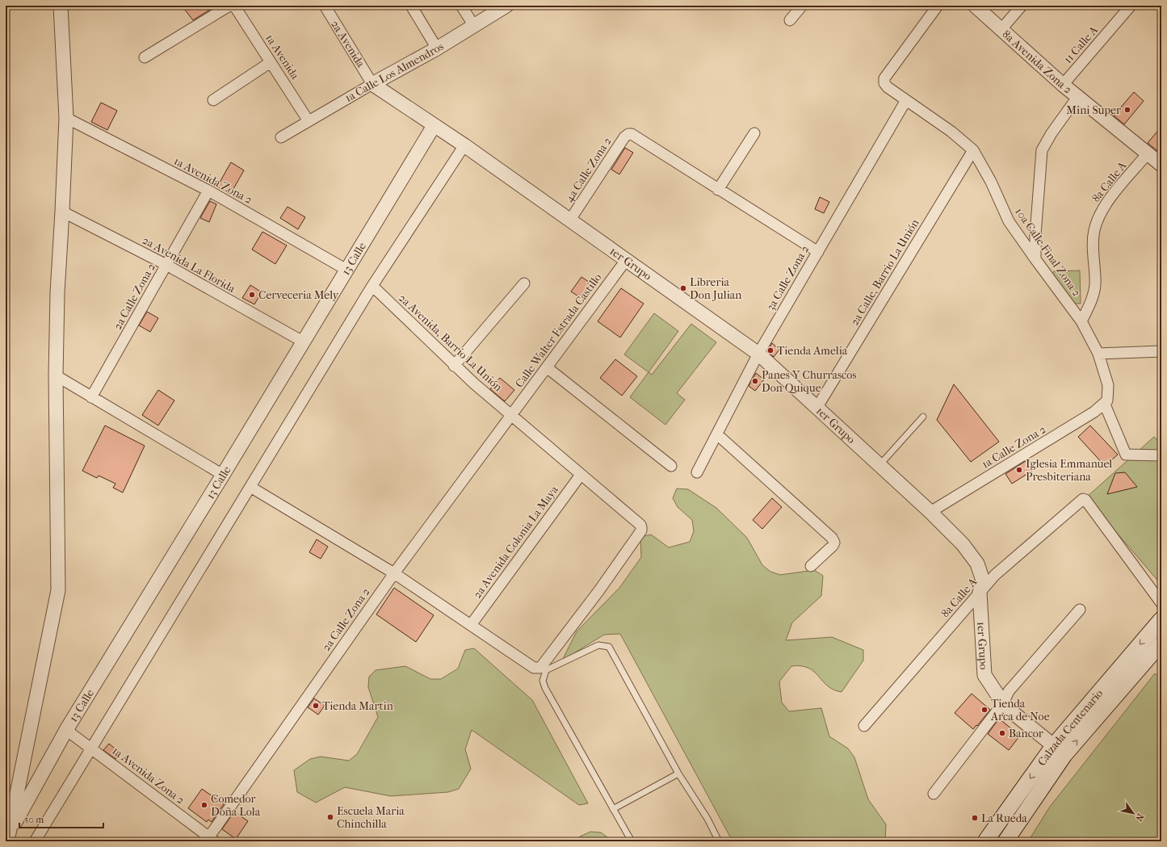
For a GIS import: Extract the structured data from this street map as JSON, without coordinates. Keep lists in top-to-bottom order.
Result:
{
  "streets": {
    "main road": ["Calzada Centenario"],
    "street": [
      "2a Avenida",
      "11 Calle A",
      "1a Avenida",
      "8a Avenida Zona 2",
      "1a Calle Los Almendros",
      "4a Calle Zona 2",
      "1a Avenida Zona 2",
      "8a Calle A",
      "10a Calle Final Zona 2",
      "13 Calle",
      "1er Grupo",
      "2a Avenida La Florida",
      "2a Calle, Barrio La Unión",
      "3a Calle Zona 2",
      "2a Calle Zona 2",
      "Calle Walter Estrada Castillo",
      "2a Avenida, Barrio La Unión",
      "1a Calle Zona 2",
      "2a Avenida Colonia La Maya"
    ]
  },
  "crossings": [
    ["2a Avenida", "1a Calle Los Almendros"],
    ["2a Avenida", "13 Calle"],
    ["2a Avenida", "1er Grupo"],
    ["11 Calle A", "8a Avenida Zona 2"],
    ["1a Avenida", "1a Calle Los Almendros"],
    ["8a Avenida Zona 2", "8a Calle A"],
    ["4a Calle Zona 2", "1er Grupo"],
    ["1a Avenida Zona 2", "13 Calle"],
    ["1a Avenida Zona 2", "2a Calle Zona 2"],
    ["8a Calle A", "10a Calle Final Zona 2"],
    ["8a Calle A", "1er Grupo"],
    ["10a Calle Final Zona 2", "2a Calle, Barrio La Unión"],
    ["10a Calle Final Zona 2", "3a Calle Zona 2"],
    ["10a Calle Final Zona 2", "1a Calle Zona 2"],
    ["13 Calle", "1er Grupo"],
    ["13 Calle", "2a Avenida La Florida"],
    ["1er Grupo", "2a Calle, Barrio La Unión"],
    ["1er Grupo", "3a Calle Zona 2"],
    ["1er Grupo", "Calle Walter Estrada Castillo"],
    ["1er Grupo", "1a Calle Zona 2"],
    ["1er Grupo", "Calzada Centenario"],
    ["2a Avenida La Florida", "2a Calle Zona 2"],
    ["2a Calle Zona 2", "Calle Walter Estrada Castillo"],
    ["2a Calle Zona 2", "2a Avenida, Barrio La Unión"],
    ["Calle Walter Estrada Castillo", "2a Avenida, Barrio La Unión"],
    ["2a Avenida, Barrio La Unión", "2a Avenida Colonia La Maya"]
  ],
  "places": [
    "Mini Super",
    "Libreria Don Julian",
    "Cerveceria Mely",
    "Tienda Amelia",
    "Panes Y Churrascos Don Quique",
    "Iglesia Emmanuel Presbiteriana",
    "Tienda Martin",
    "Tienda Arca de Noe",
    "Bancor",
    "Comedor Doña Lola",
    "Escuela Maria Chinchilla",
    "La Rueda"
  ],
  "scale_bar": "50 m",
  "north": "bottom right"
}
